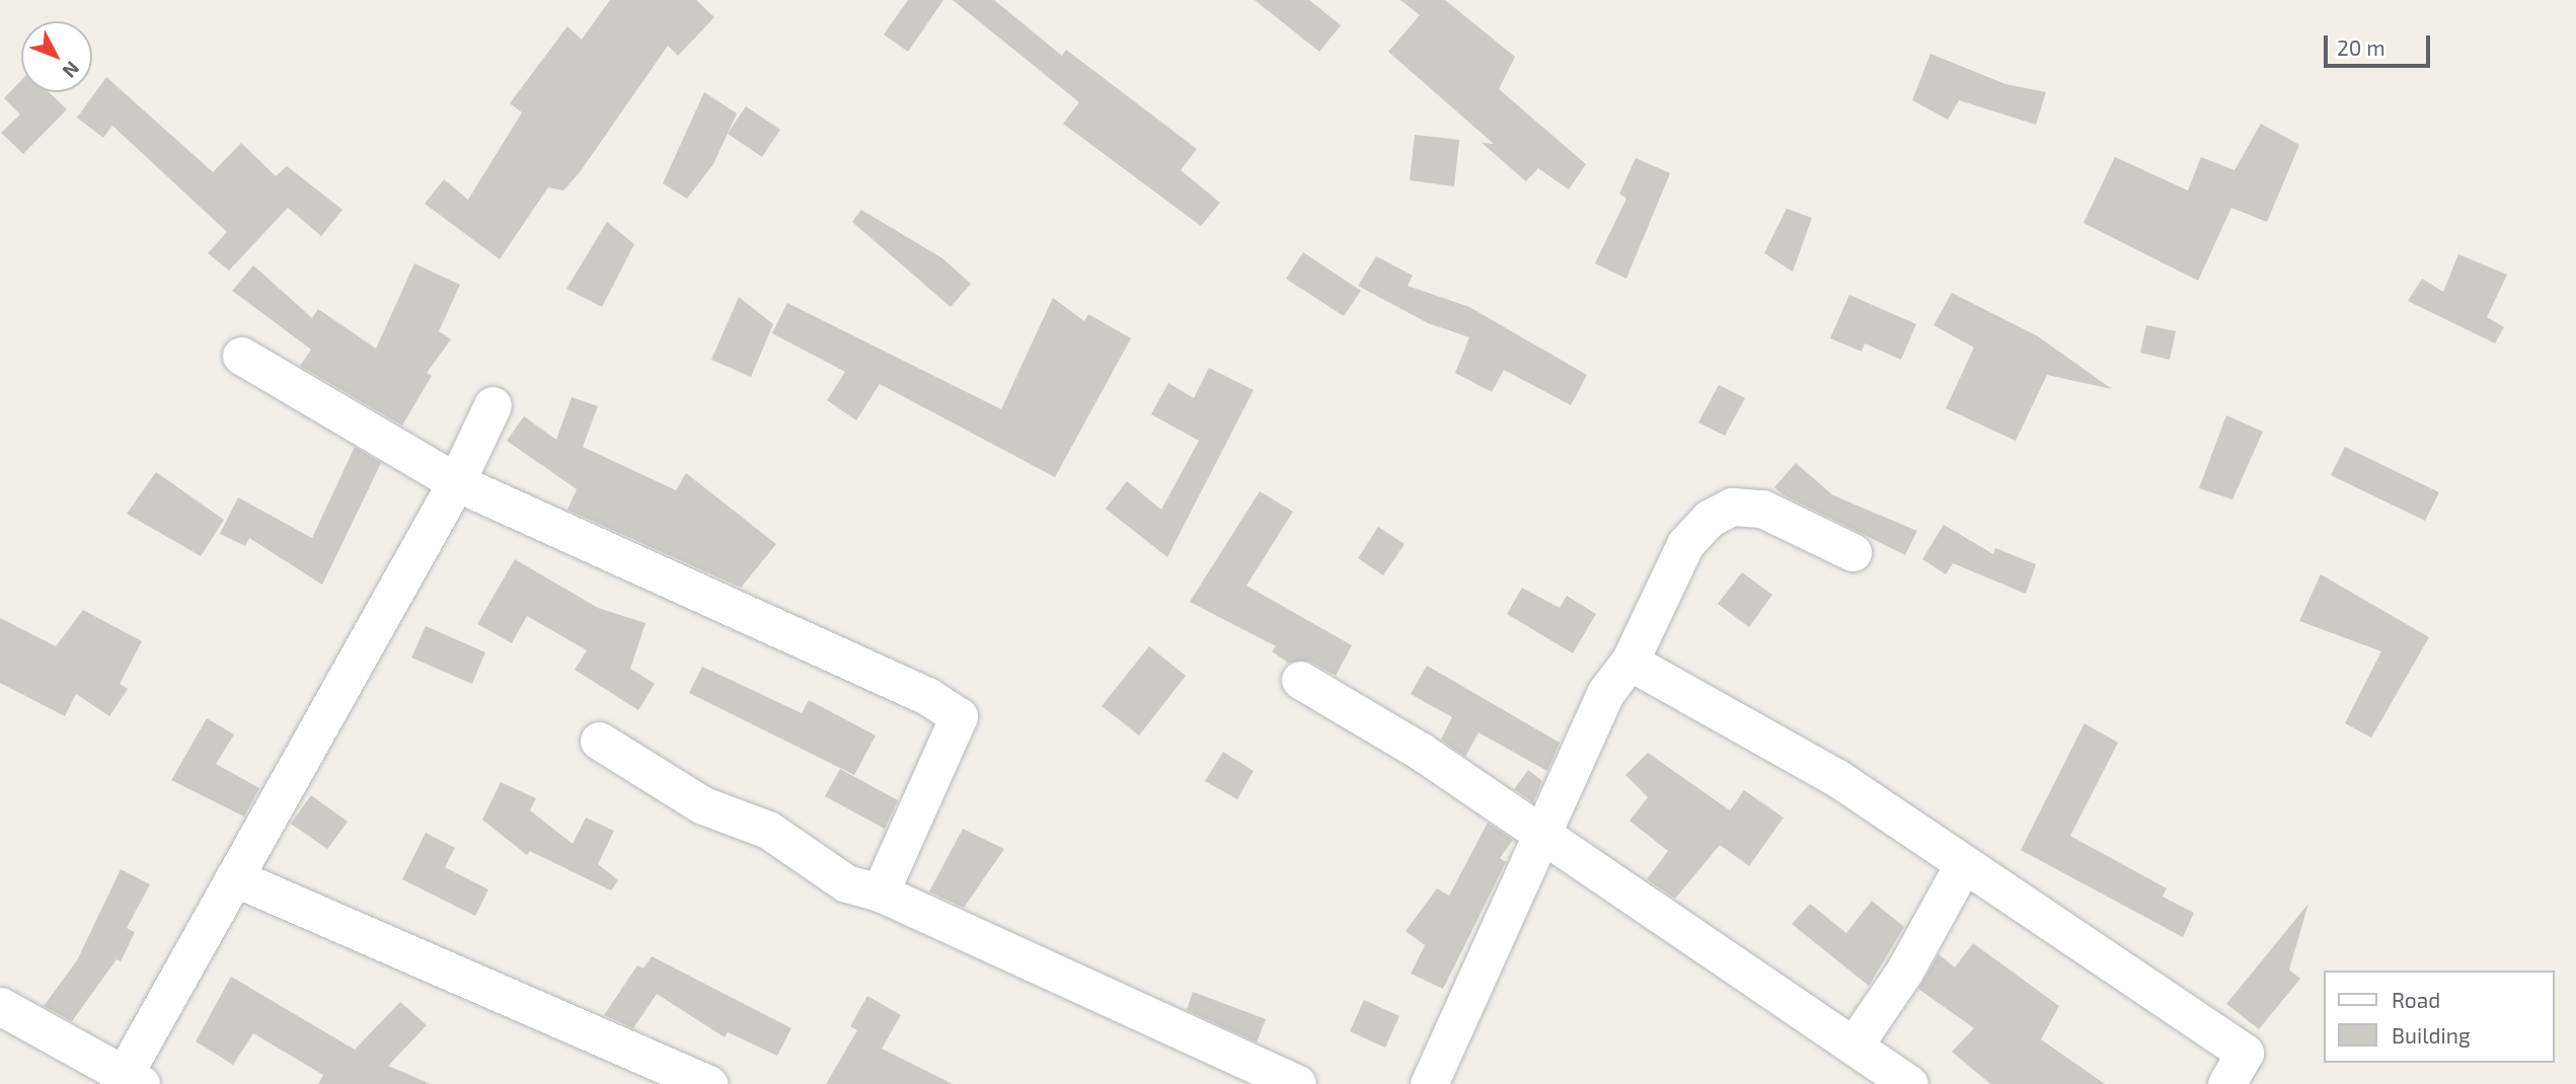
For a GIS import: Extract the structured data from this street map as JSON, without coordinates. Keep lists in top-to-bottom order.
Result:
{
  "legend": ["Road", "Building"],
  "scale_bar": "20 m",
  "north": "bottom right"
}
